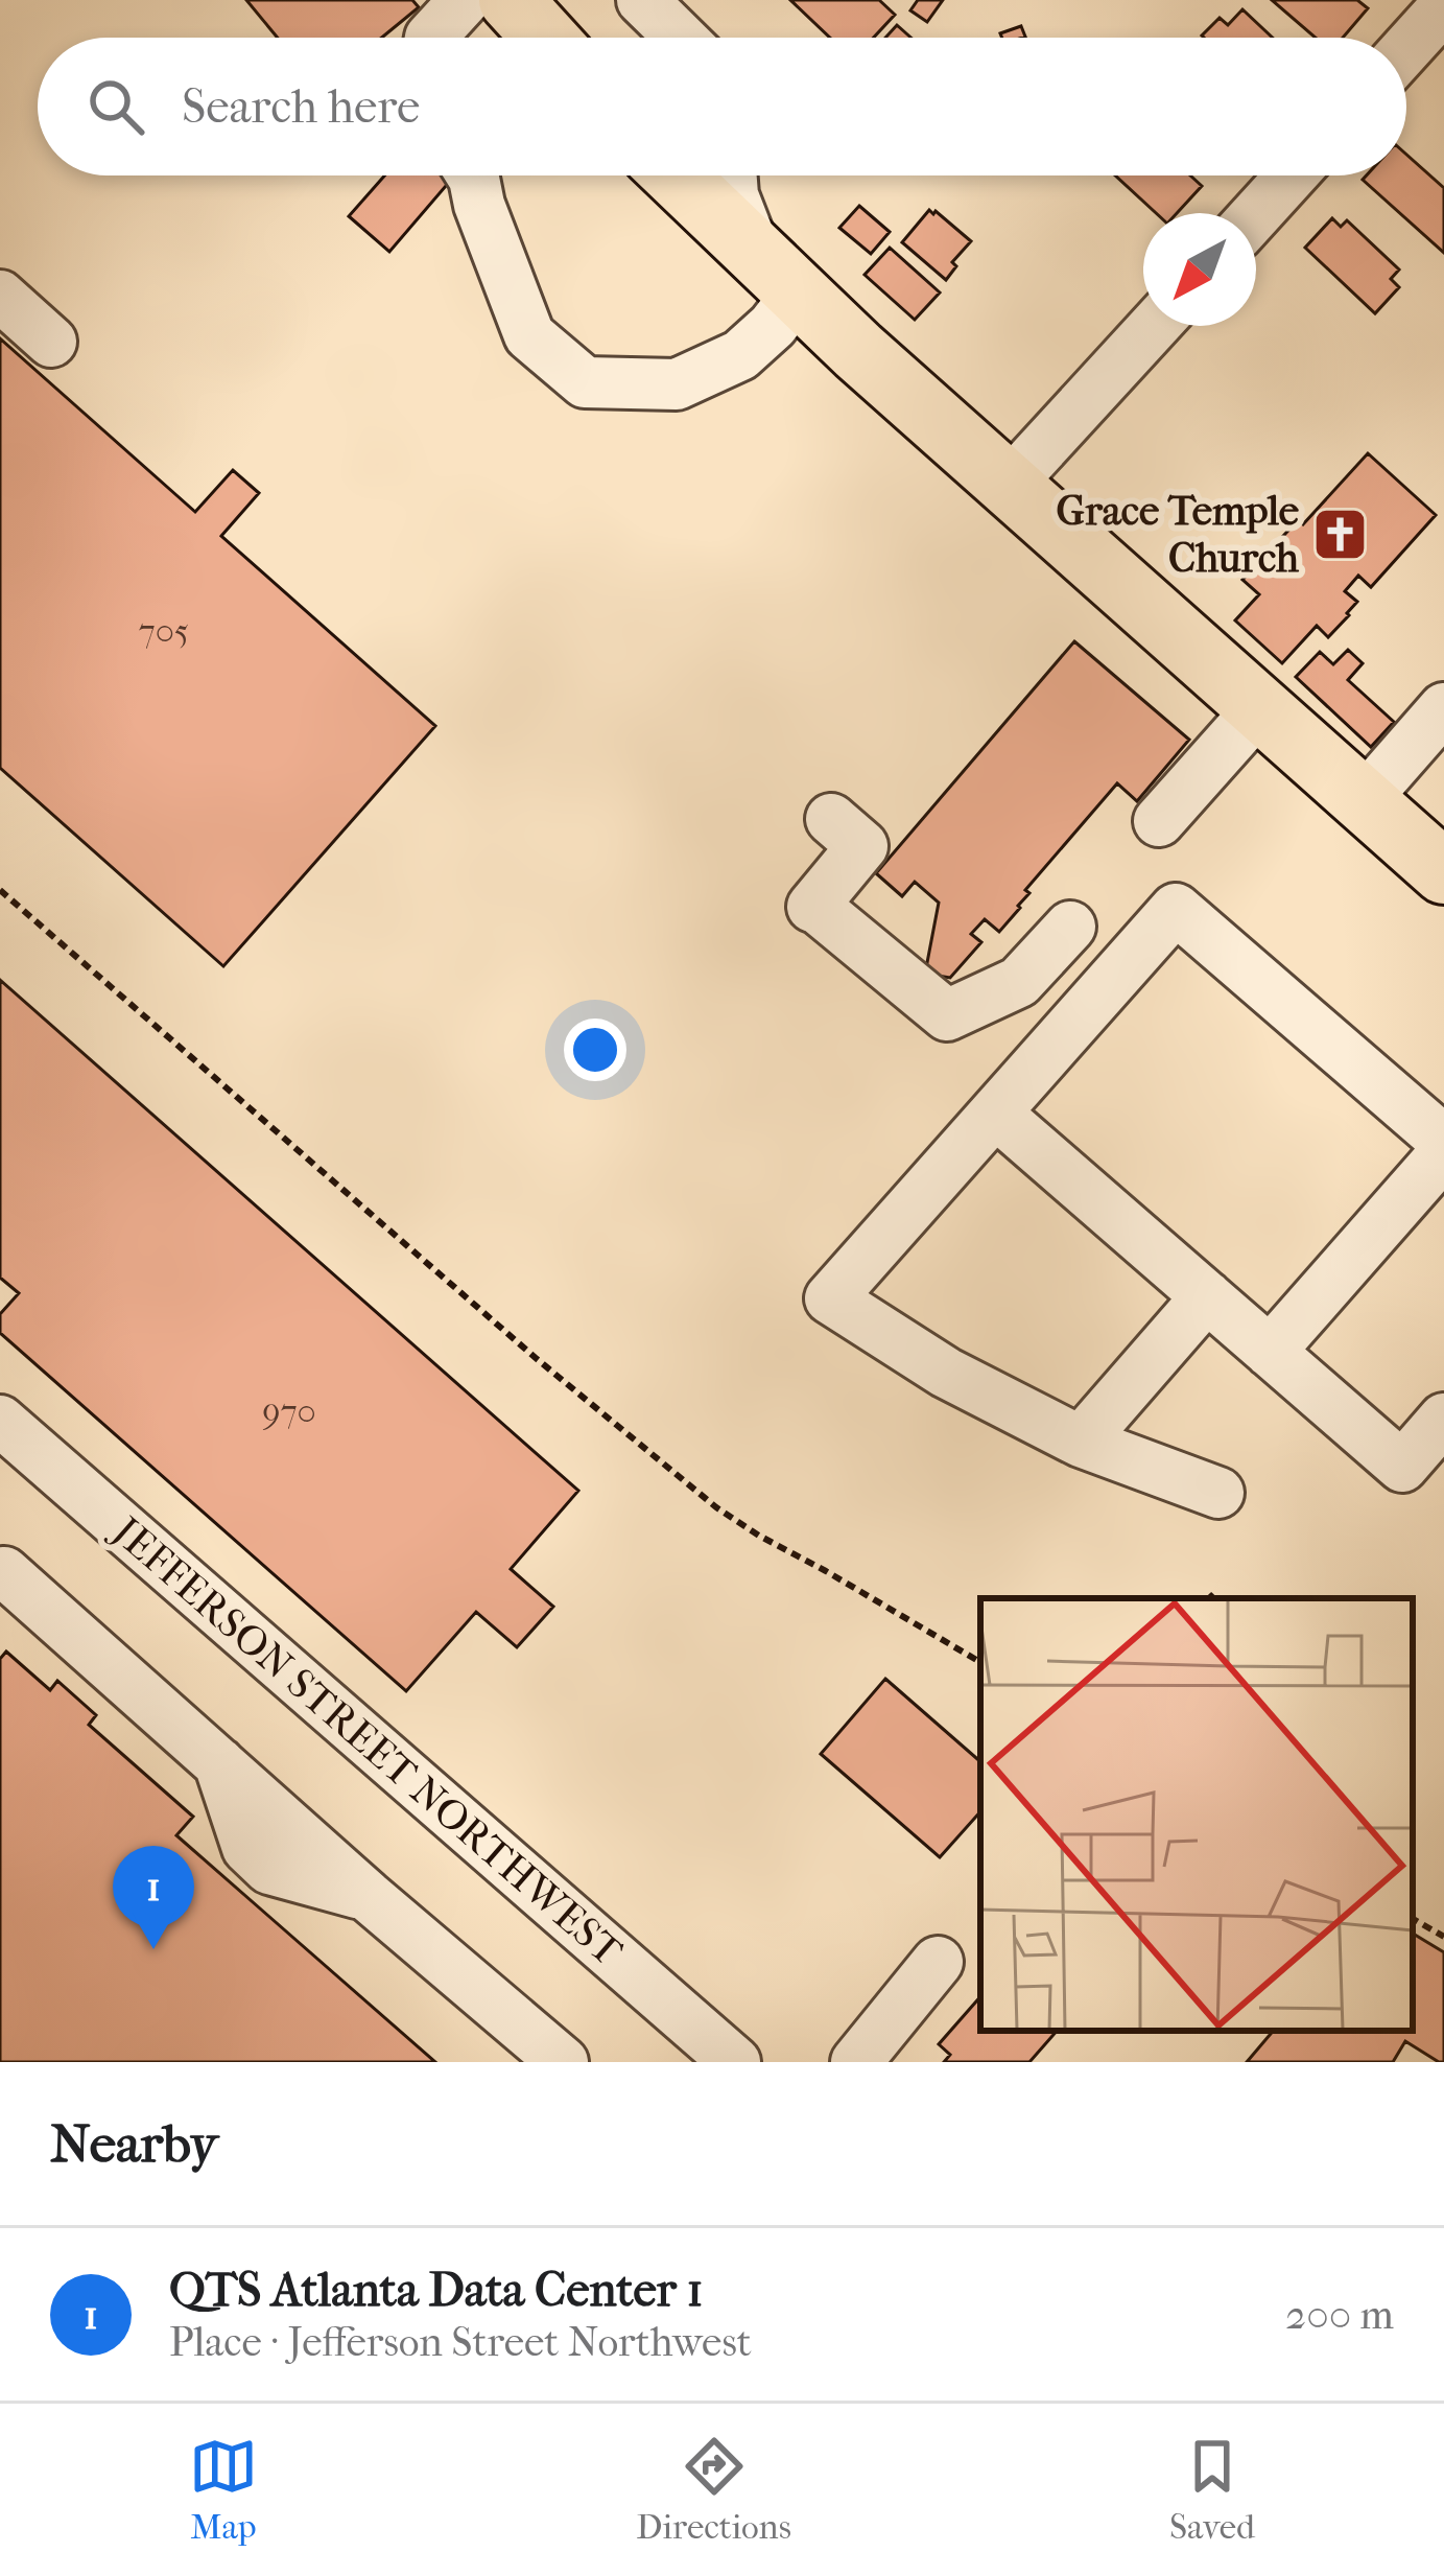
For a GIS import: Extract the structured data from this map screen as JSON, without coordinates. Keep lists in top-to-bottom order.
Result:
{
  "streets": {
    "street": ["JEFFERSON STREET NORTHWEST"]
  },
  "places": {
    "church": ["Grace Temple Church"]
  },
  "house_numbers": ["705", "970"],
  "north": "bottom left",
  "page": {
    "search": "Search here",
    "pins": "1",
    "heading": "Nearby",
    "list": [
      {
        "mark": "1",
        "name": "QTS Atlanta Data Center 1",
        "note": "Place · Jefferson Street Northwest",
        "value": "200 m"
      }
    ],
    "nav": ["Map", "Directions", "Saved"]
  }
}
